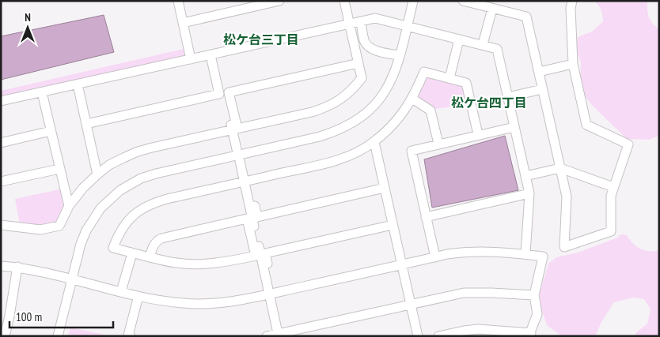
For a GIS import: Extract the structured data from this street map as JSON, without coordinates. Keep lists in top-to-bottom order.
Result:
{
  "districts": ["松ケ台三丁目", "松ケ台四丁目"],
  "scale_bar": "100 m",
  "north": "top"
}
